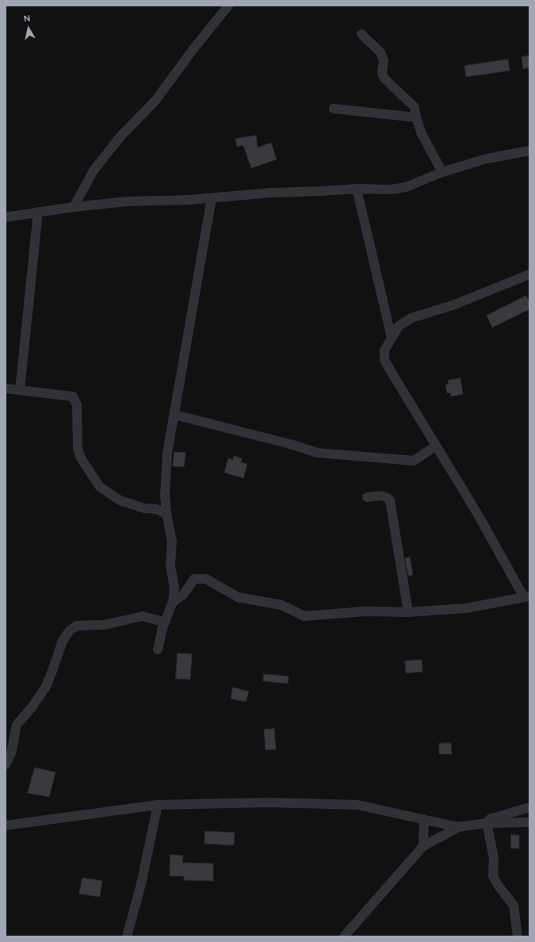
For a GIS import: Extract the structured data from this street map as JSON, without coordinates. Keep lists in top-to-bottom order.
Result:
{
  "north": "top"
}
